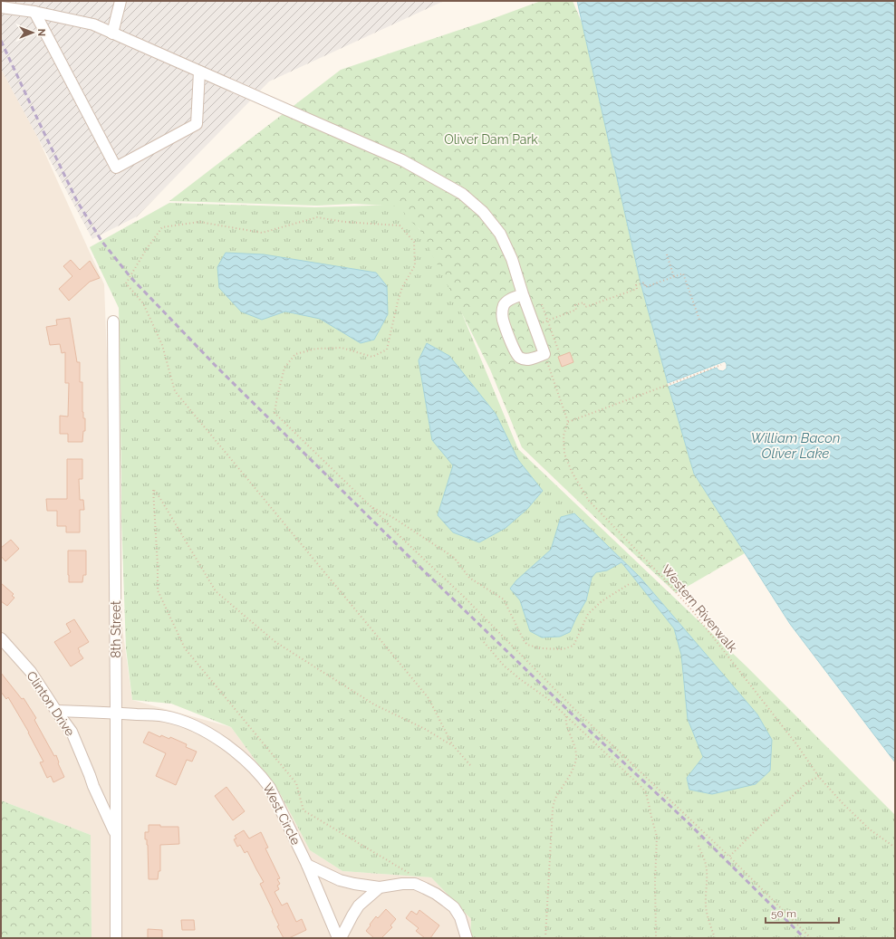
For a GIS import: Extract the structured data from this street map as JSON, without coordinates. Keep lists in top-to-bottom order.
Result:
{
  "streets": {
    "street": ["8th Street", "Clinton Drive", "West Circle"],
    "path": ["Western Riverwalk"]
  },
  "crossings": [
    ["8th Street", "Clinton Drive"],
    ["8th Street", "West Circle"],
    ["Clinton Drive", "West Circle"]
  ],
  "water": ["William Bacon Oliver Lake"],
  "parks": ["Oliver Dam Park"],
  "scale_bar": "50 m",
  "north": "right"
}
